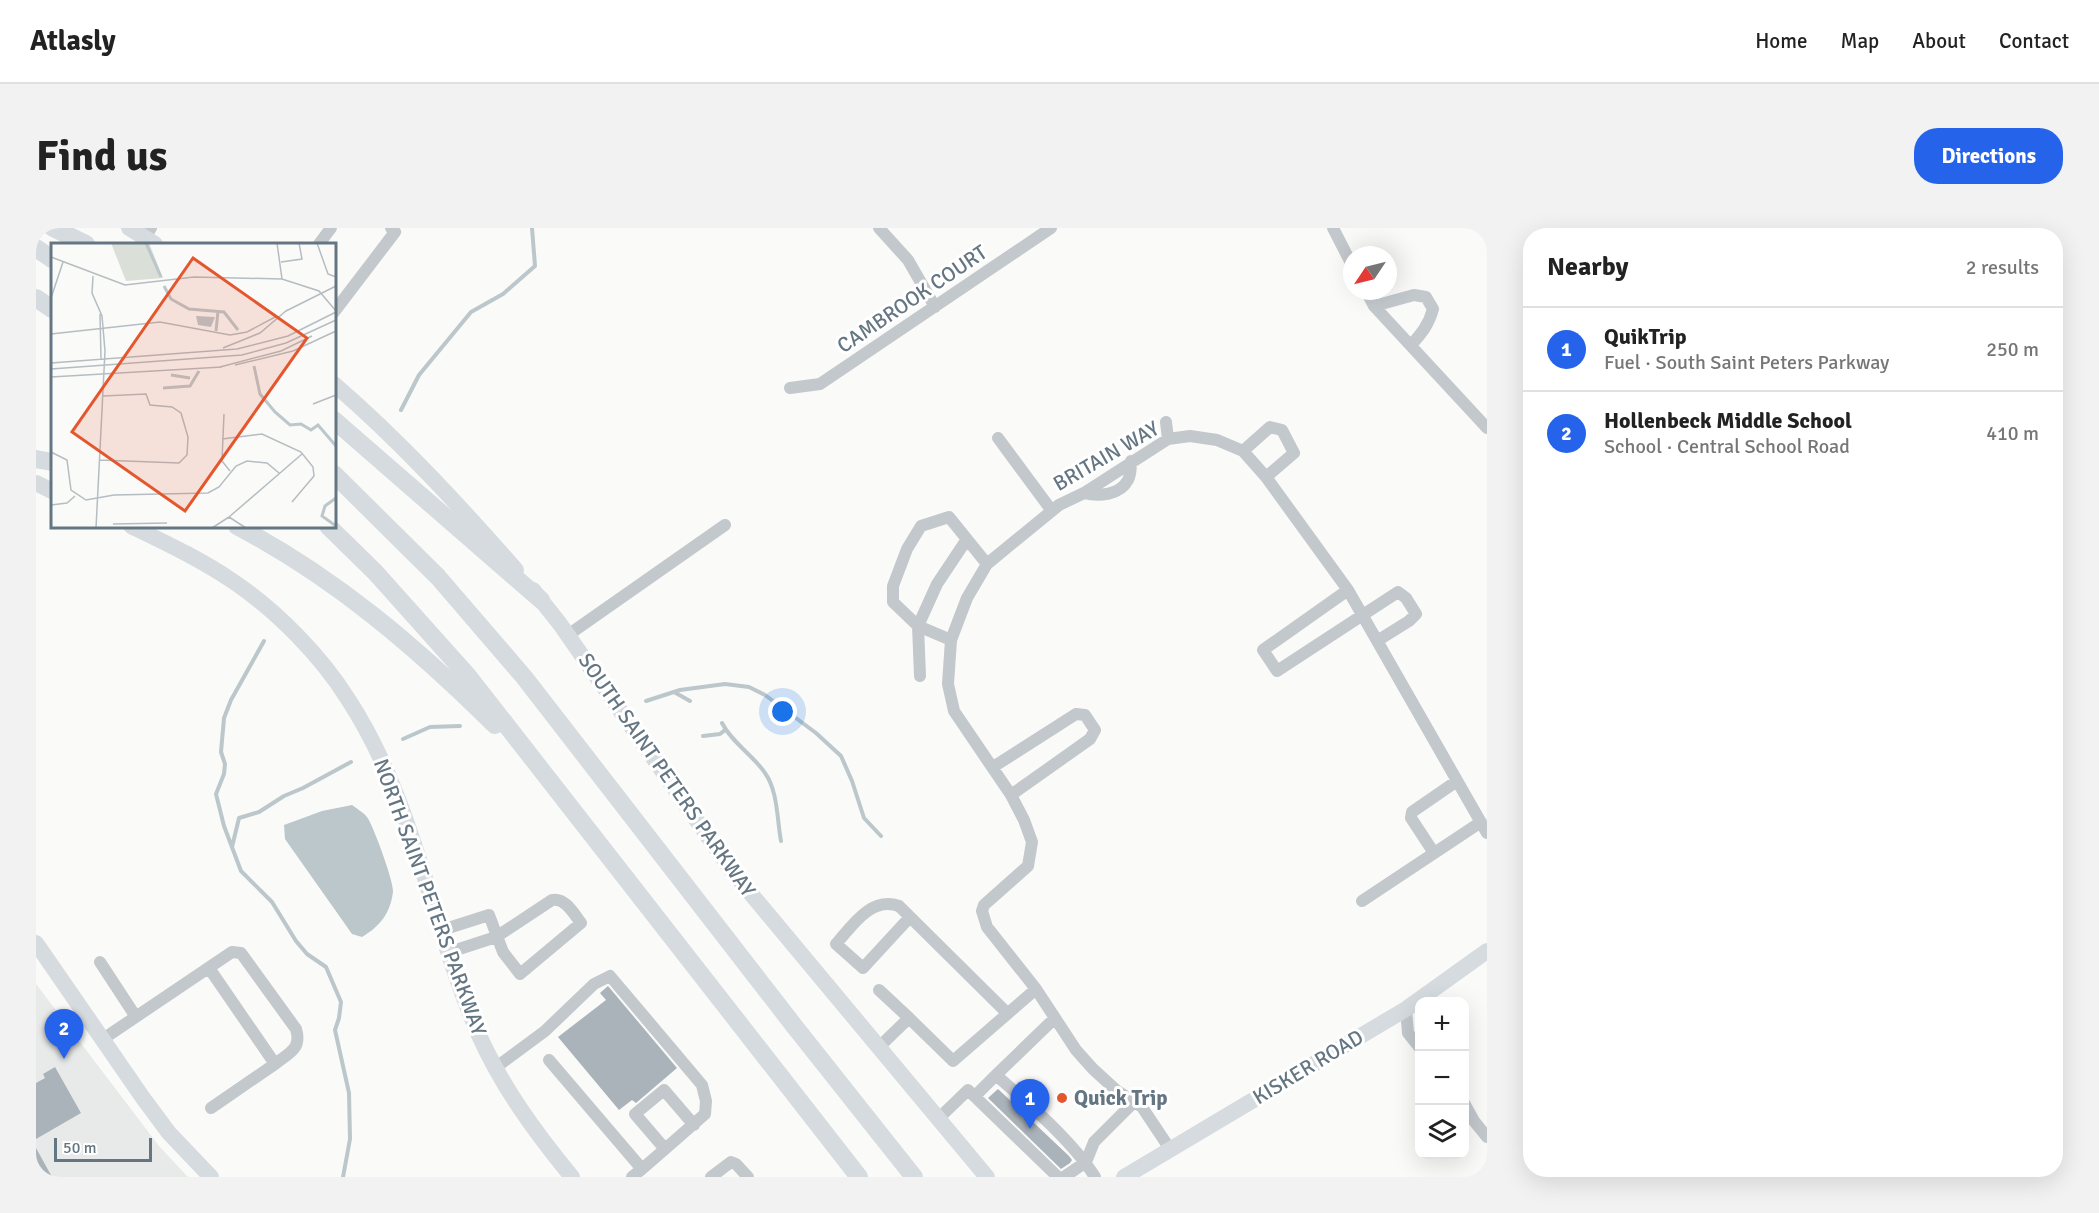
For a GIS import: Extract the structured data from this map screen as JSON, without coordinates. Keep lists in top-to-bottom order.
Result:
{
  "streets": {
    "main road": ["SOUTH SAINT PETERS PARKWAY", "NORTH SAINT PETERS PARKWAY", "KISKER ROAD"],
    "street": ["CAMBROOK COURT", "BRITAIN WAY"]
  },
  "places": ["Quick Trip"],
  "scale_bar": "50 m",
  "north": "bottom left",
  "page": {
    "header": "Atlasly",
    "nav": [
      "Home",
      "Map",
      "About",
      "Contact"
    ],
    "buttons": "Directions",
    "title": "Find us",
    "heading": ["Nearby", "2 results"],
    "list": [
      {
        "mark": "1",
        "name": "QuikTrip",
        "note": "Fuel · South Saint Peters Parkway",
        "value": "250 m"
      },
      {
        "mark": "2",
        "name": "Hollenbeck Middle School",
        "note": "School · Central School Road",
        "value": "410 m"
      }
    ],
    "map_buttons": ["+", "−"],
    "pins": ["2", "1"],
    "scale": "50 m"
  }
}
